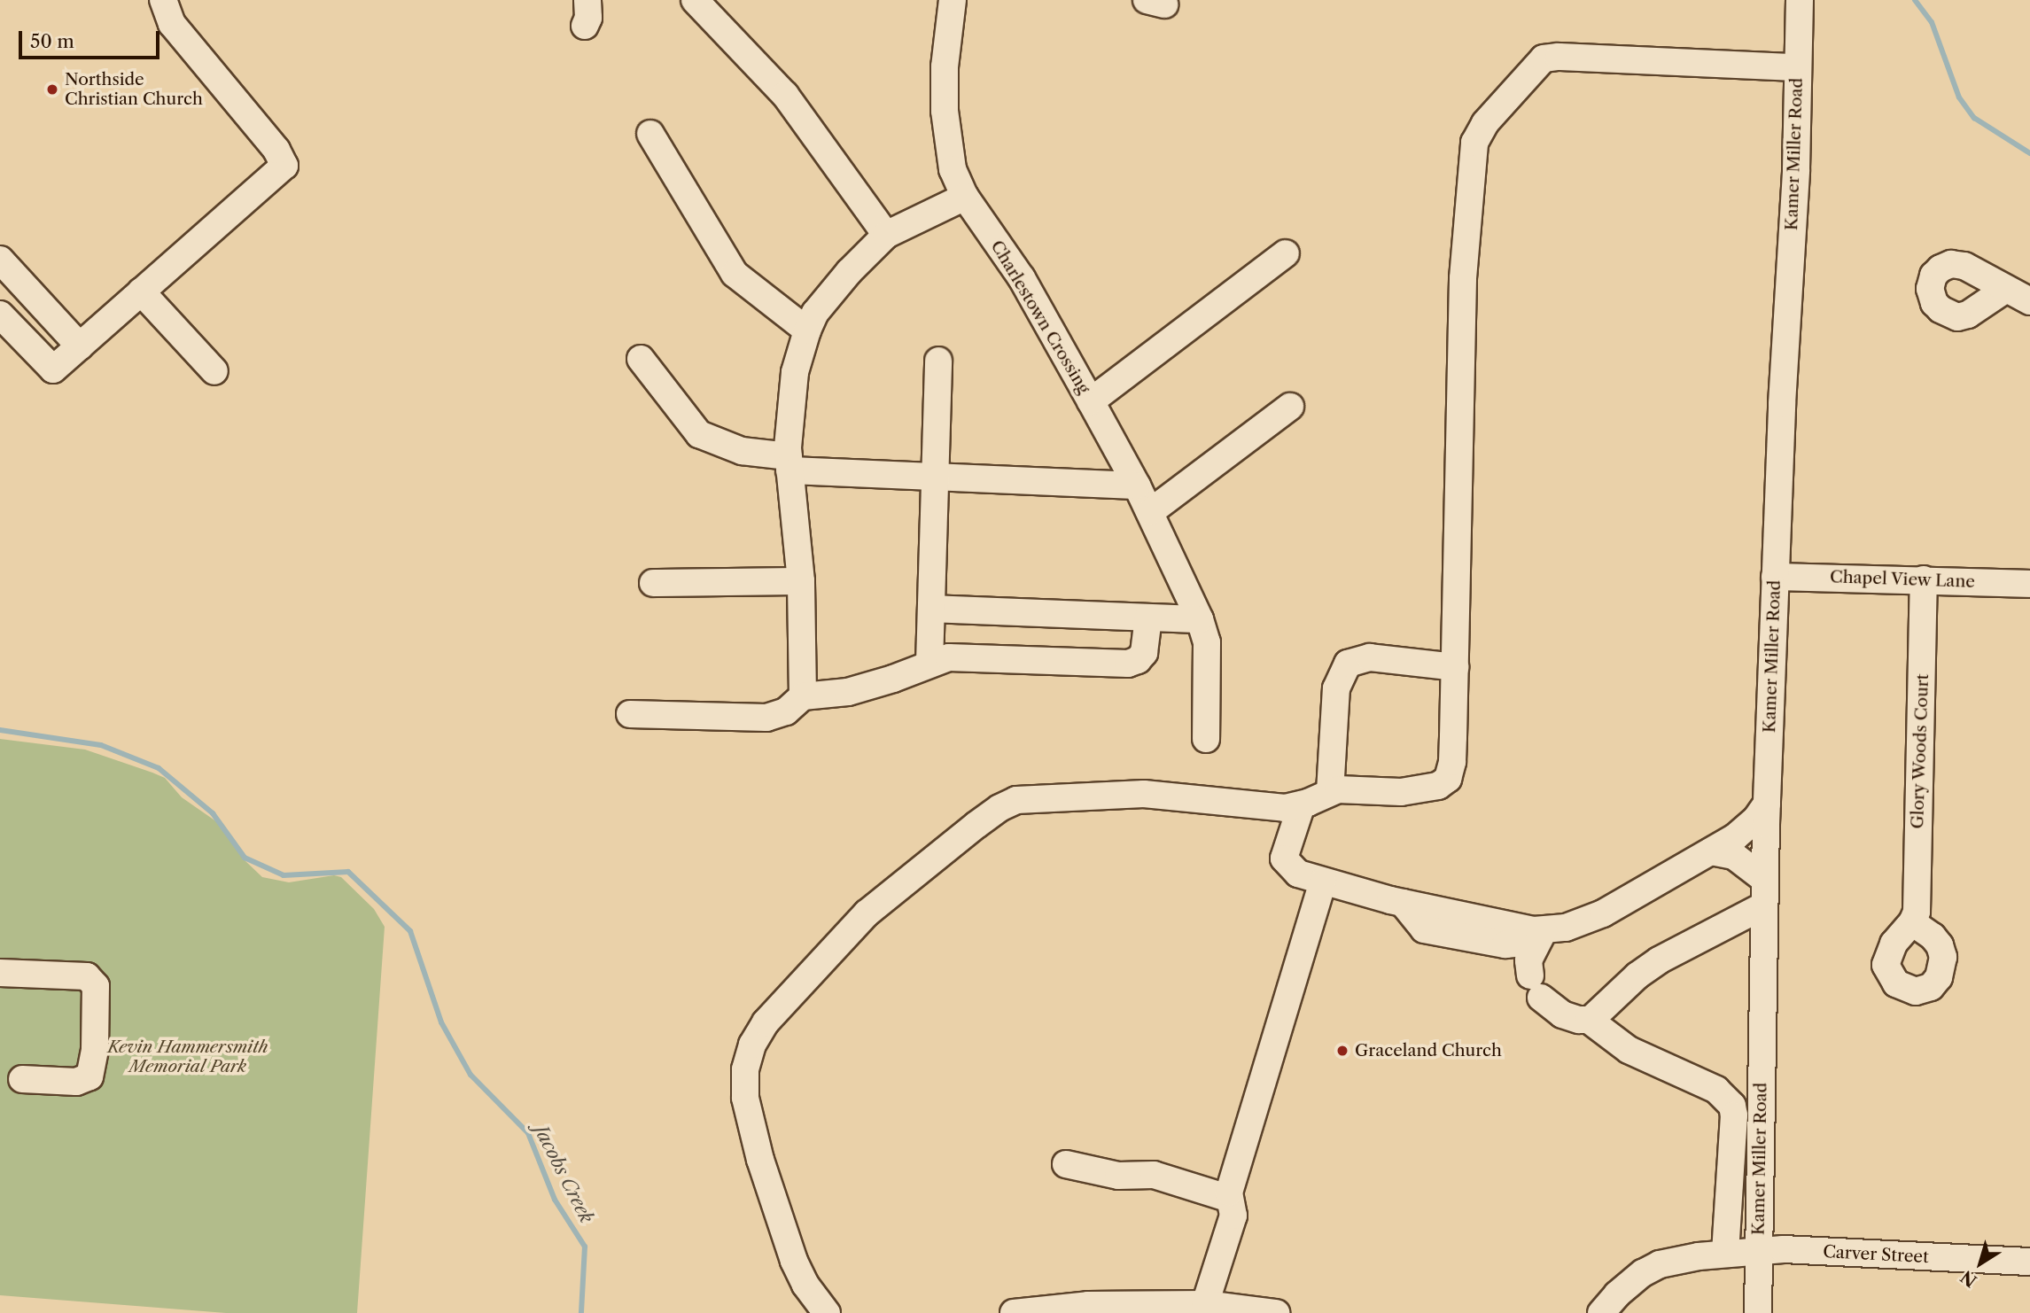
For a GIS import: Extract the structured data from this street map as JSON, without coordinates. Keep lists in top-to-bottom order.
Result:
{
  "streets": {
    "street": [
      "Kamer Miller Road",
      "Charlestown Crossing",
      "Chapel View Lane",
      "Glory Woods Court",
      "Carver Street"
    ]
  },
  "crossings": [
    ["Kamer Miller Road", "Chapel View Lane"],
    ["Kamer Miller Road", "Carver Street"],
    ["Chapel View Lane", "Glory Woods Court"]
  ],
  "water": ["Jacobs Creek"],
  "parks": ["Kevin Hammersmith Memorial Park"],
  "places": ["Northside Christian Church", "Graceland Church"],
  "scale_bar": "50 m",
  "north": "bottom left"
}
